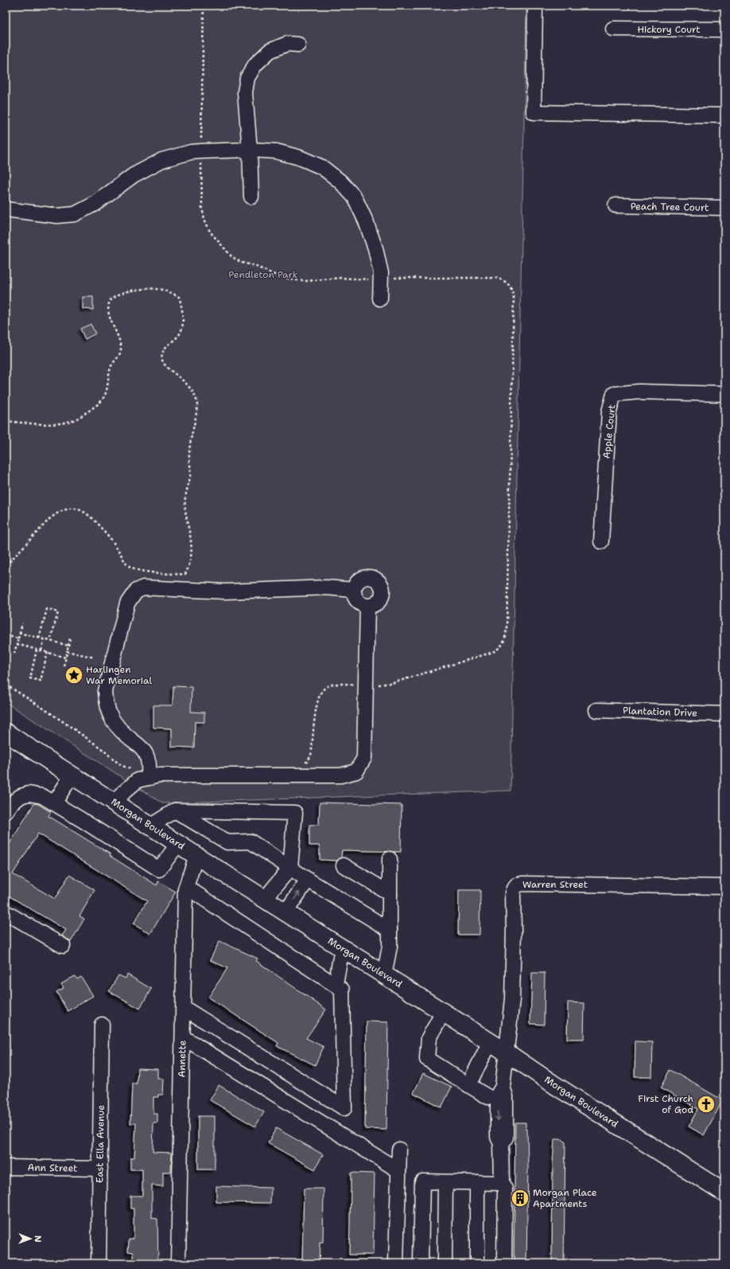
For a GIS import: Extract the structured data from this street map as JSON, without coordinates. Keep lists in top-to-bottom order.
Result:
{
  "streets": {
    "main road": ["Morgan Boulevard"],
    "street": [
      "Hickory Court",
      "Peach Tree Court",
      "Apple Court",
      "Plantation Drive",
      "Warren Street",
      "Annette",
      "East Ella Avenue",
      "Ann Street"
    ]
  },
  "crossings": [
    ["Morgan Boulevard", "Warren Street"],
    ["Morgan Boulevard", "Annette"],
    ["East Ella Avenue", "Ann Street"]
  ],
  "parks": ["Pendleton Park"],
  "places": {
    "place": ["Harlingen War Memorial"],
    "church": ["First Church of God"],
    "building": ["Morgan Place Apartments"]
  },
  "north": "right"
}
